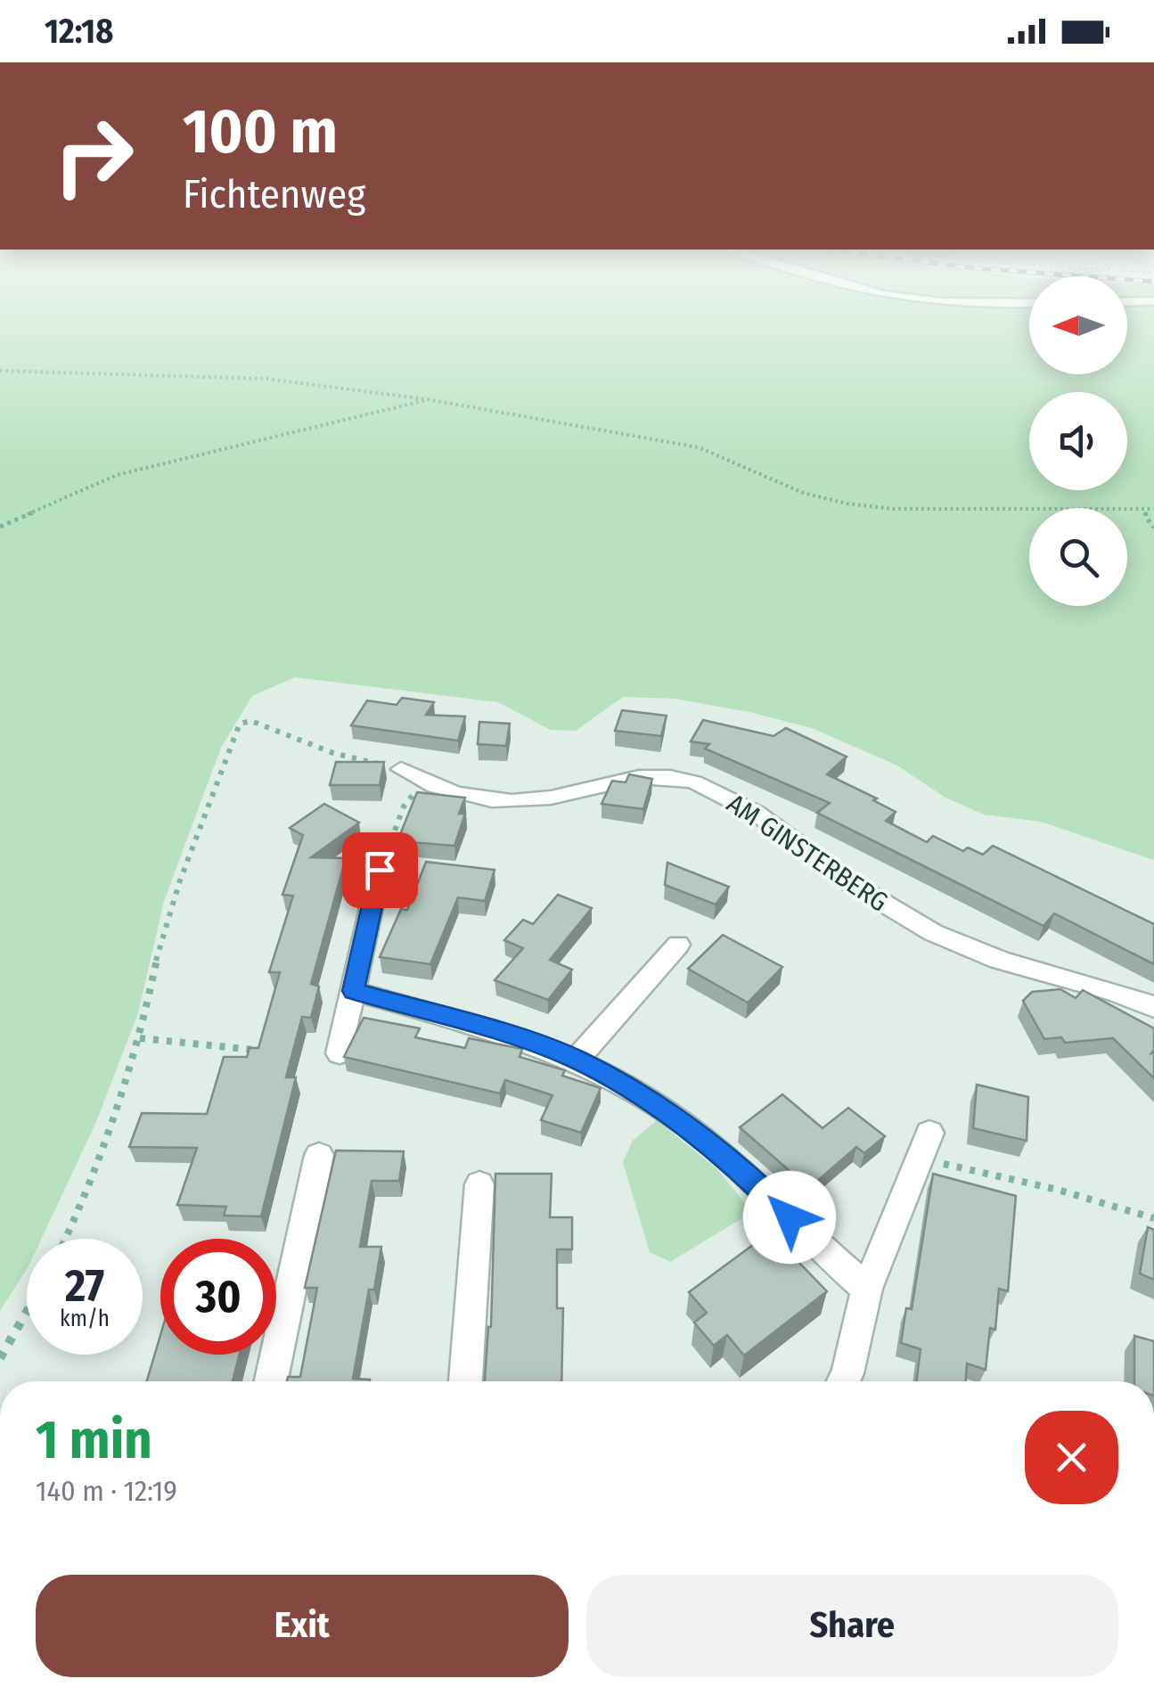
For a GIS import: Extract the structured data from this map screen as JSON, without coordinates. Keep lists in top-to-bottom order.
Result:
{
  "streets": {
    "street": ["AM GINSTERBERG"]
  },
  "north": "left",
  "page": {
    "status": "12:18",
    "turn": ["100 m", "Fichtenweg"],
    "speed": "27 km/h",
    "limit": "30",
    "heading": ["1 min", "140 m · 12:19"],
    "buttons": ["Exit", "Share"]
  }
}
